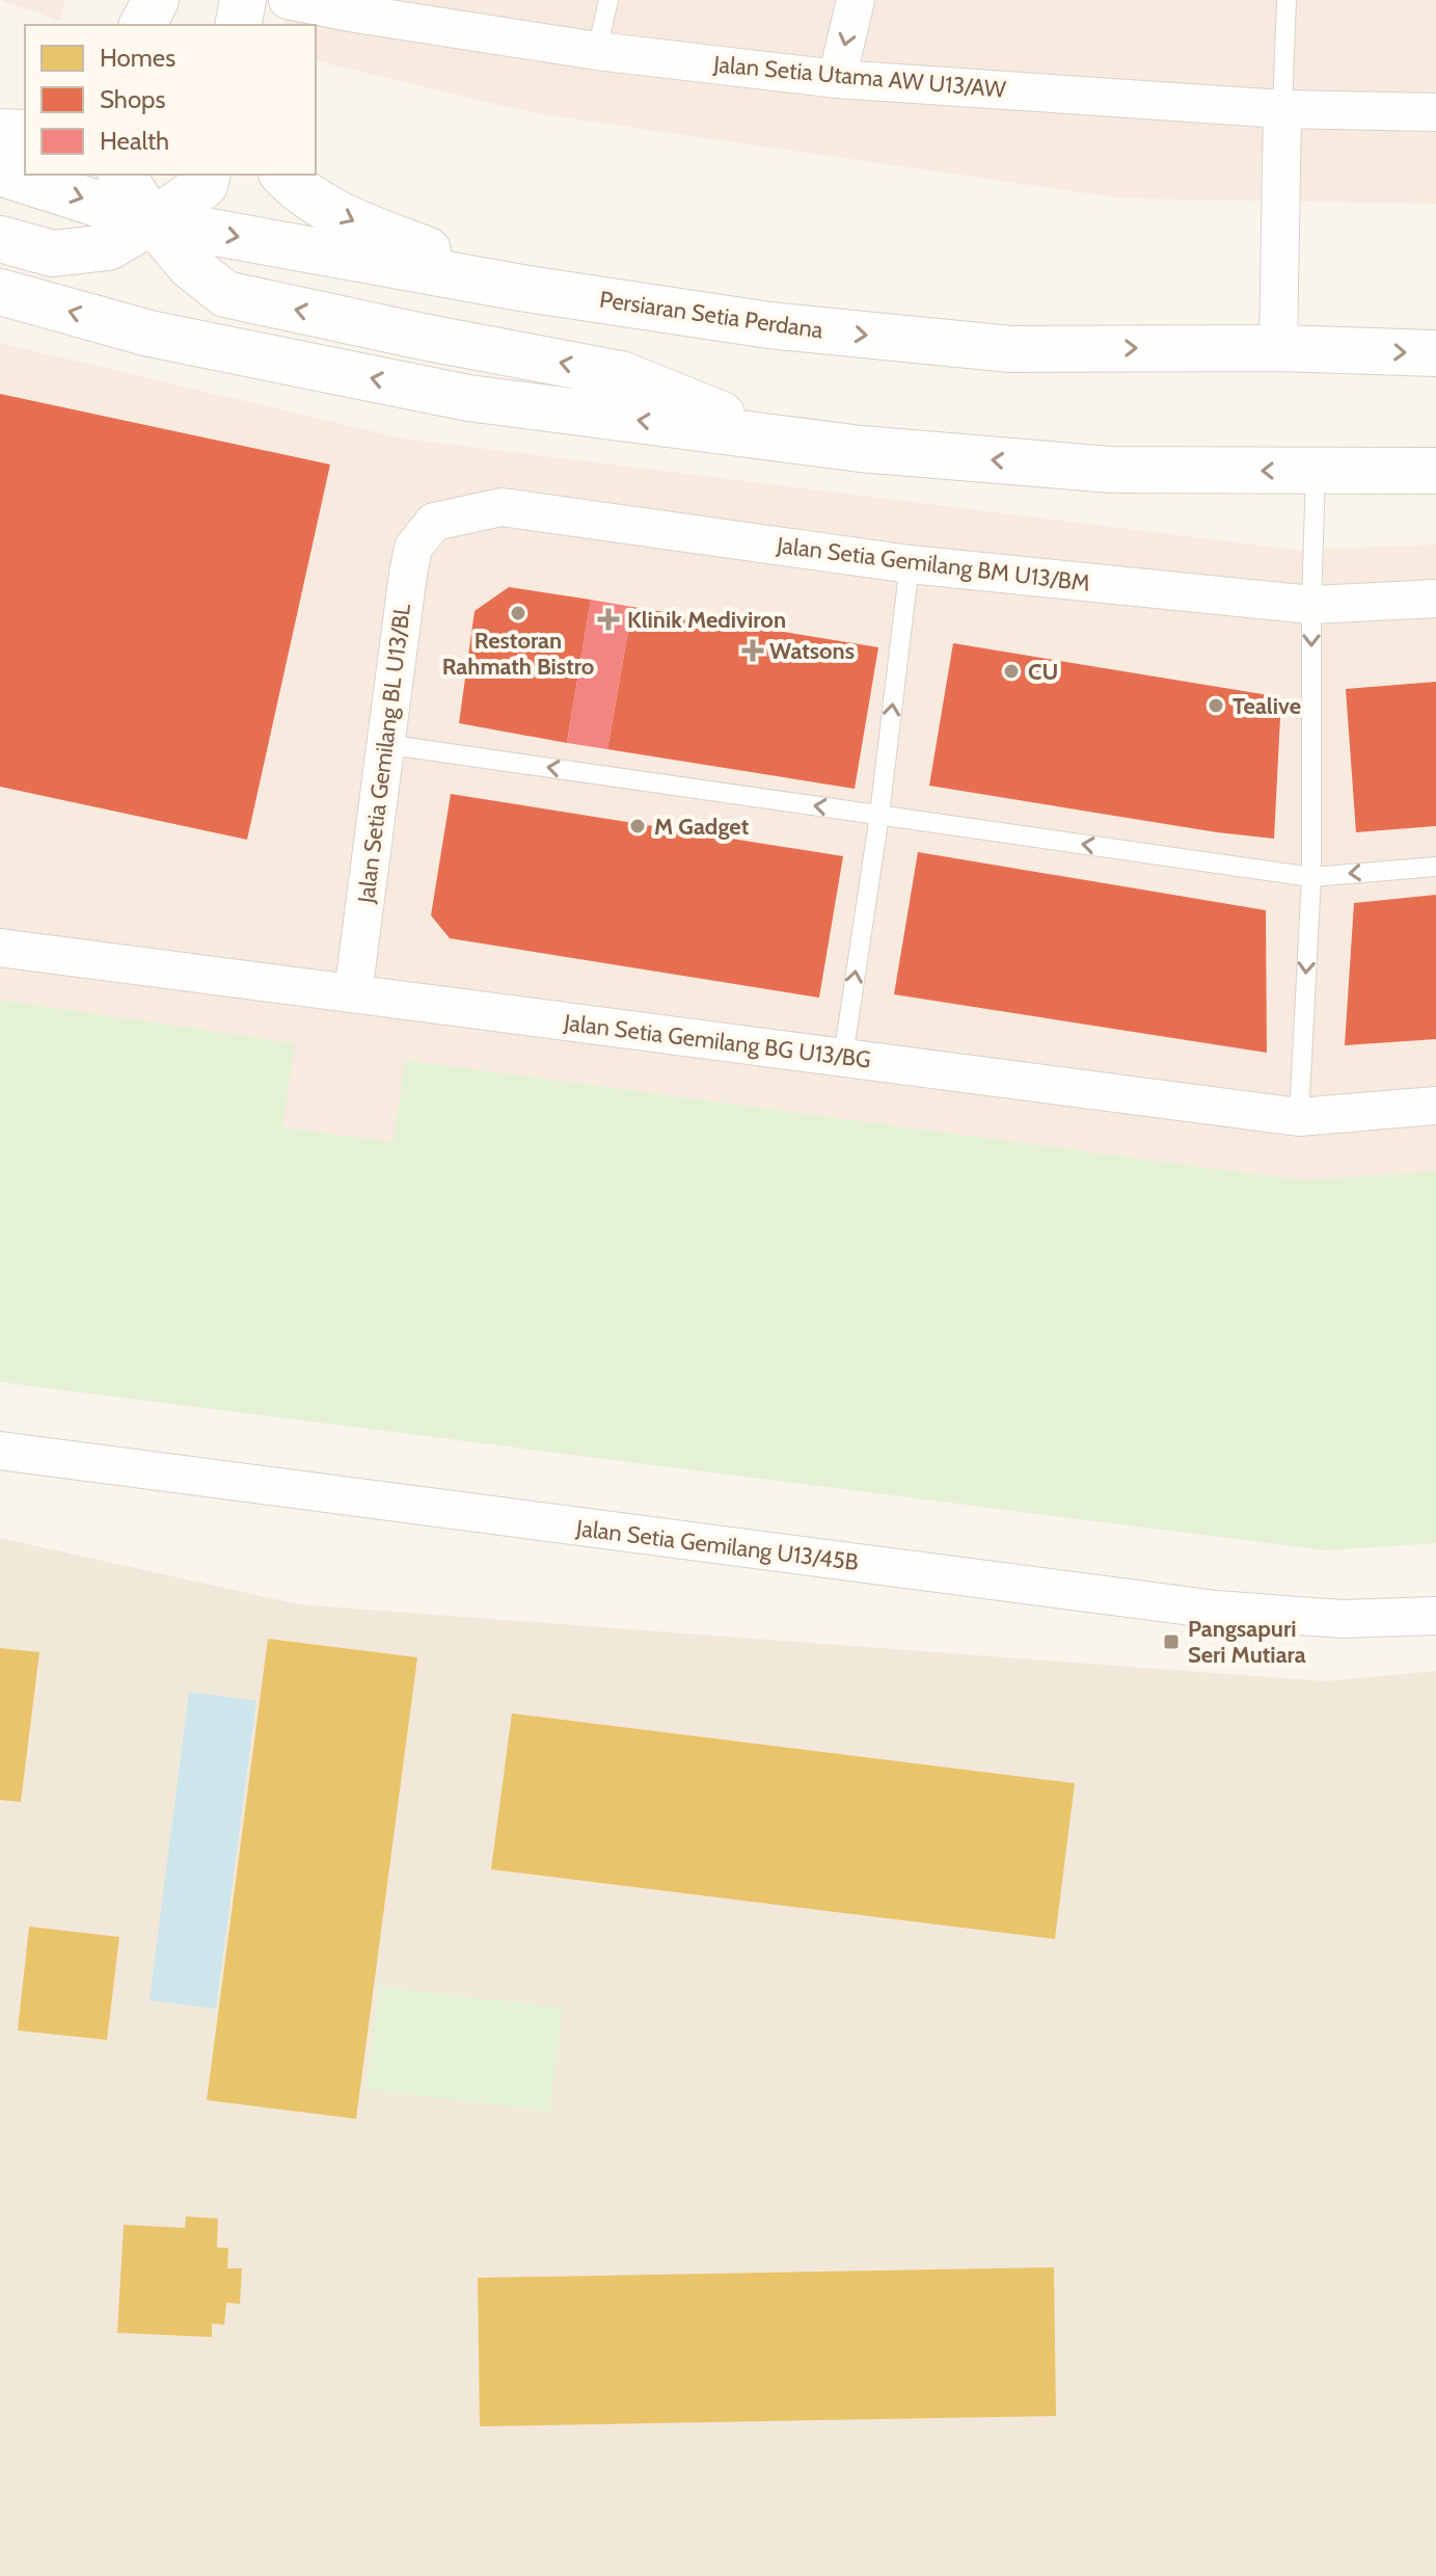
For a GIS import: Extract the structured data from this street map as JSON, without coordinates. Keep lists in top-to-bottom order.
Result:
{
  "streets": {
    "main road": ["Persiaran Setia Perdana"],
    "street": [
      "Jalan Setia Utama AW U13/AW",
      "Jalan Setia Gemilang BM U13/BM",
      "Jalan Setia Gemilang BL U13/BL",
      "Jalan Setia Gemilang BG U13/BG",
      "Jalan Setia Gemilang U13/45B"
    ]
  },
  "crossings": [
    ["Jalan Setia Gemilang BM U13/BM", "Jalan Setia Gemilang BL U13/BL"],
    ["Jalan Setia Gemilang BL U13/BL", "Jalan Setia Gemilang BG U13/BG"]
  ],
  "places": {
    "other": [
      "Restoran Rahmath Bistro",
      "CU",
      "Tealive",
      "M Gadget"
    ],
    "health": ["Klinik Mediviron", "Watsons"],
    "transit": ["Pangsapuri Seri Mutiara"]
  },
  "legend": ["Homes", "Shops", "Health"]
}
